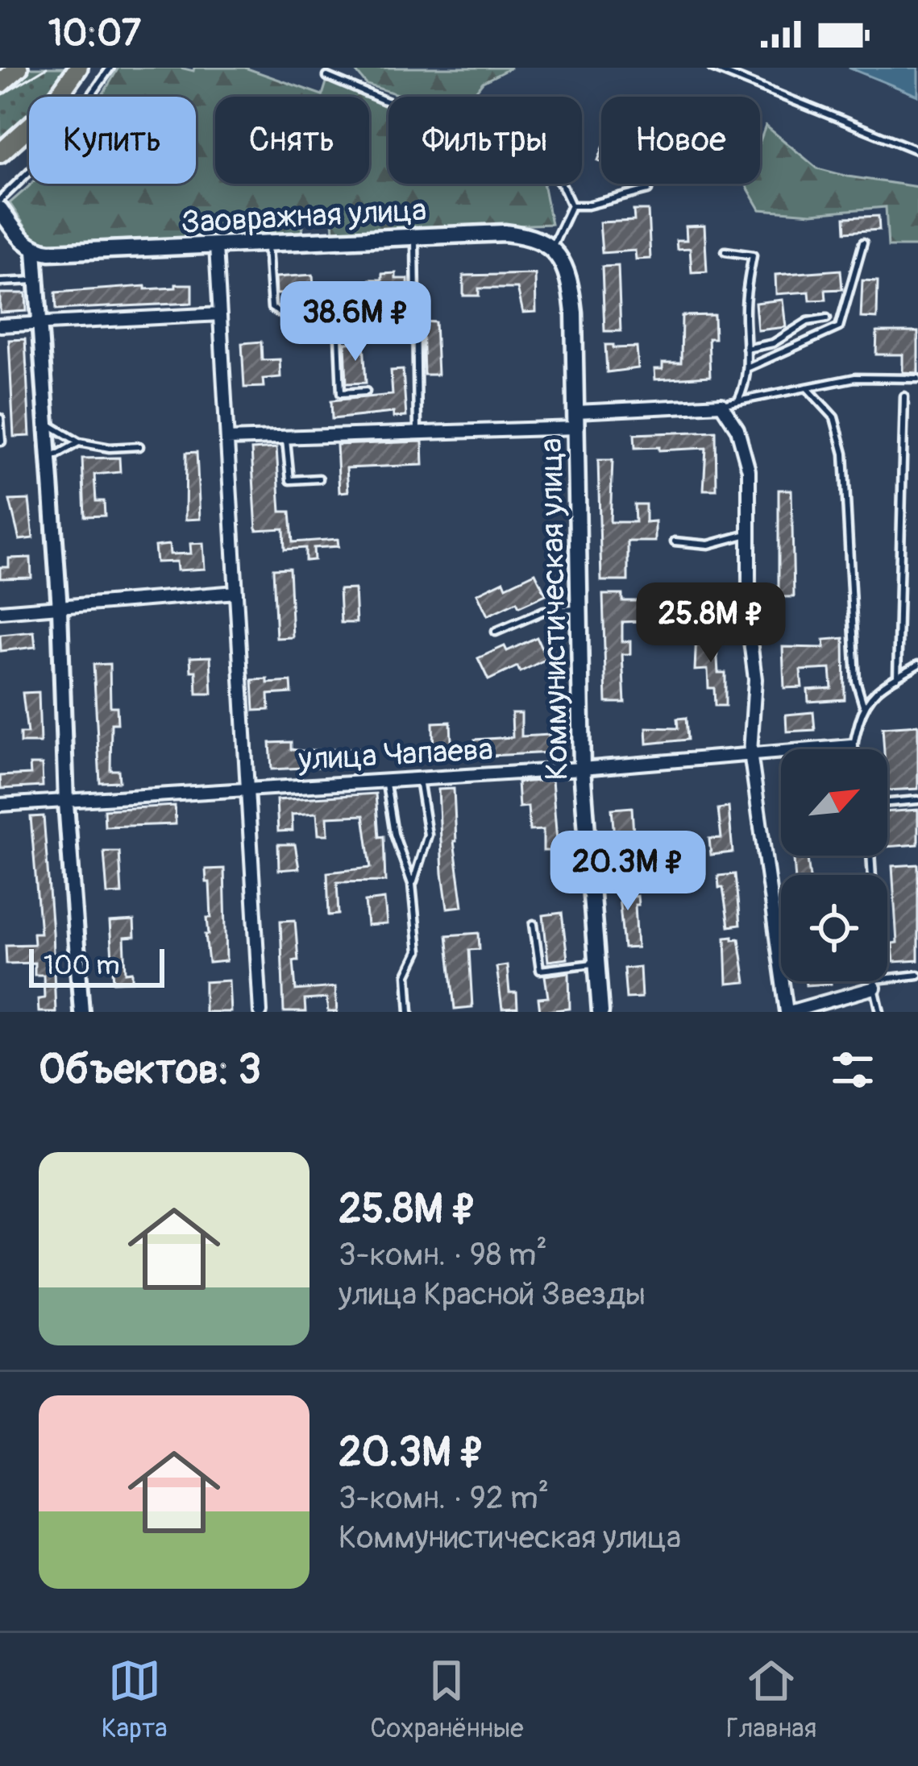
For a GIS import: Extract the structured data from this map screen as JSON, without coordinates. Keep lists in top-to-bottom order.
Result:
{
  "streets": {
    "main road": ["Заовражная улица", "Коммунистическая улица"],
    "street": ["улица Чапаева"]
  },
  "crossings": [
    ["Заовражная улица", "Коммунистическая улица"],
    ["Коммунистическая улица", "улица Чапаева"]
  ],
  "scale_bar": "100 m",
  "north": "top right",
  "page": {
    "status": "10:07",
    "chip": [
      "Купить",
      "Снять",
      "Фильтры",
      "Новое"
    ],
    "price": ["38.6M ₽", "25.8M ₽", "20.3M ₽"],
    "scale": "100 m",
    "heading": "Объектов: 3",
    "list": [
      {
        "name": "25.8M ₽",
        "note": "3-комн. · 98 m² · улица Красной Звезды"
      },
      {
        "name": "20.3M ₽",
        "note": "3-комн. · 92 m² · Коммунистическая улица"
      }
    ],
    "tabs": ["Карта", "Сохранённые", "Главная"]
  }
}
